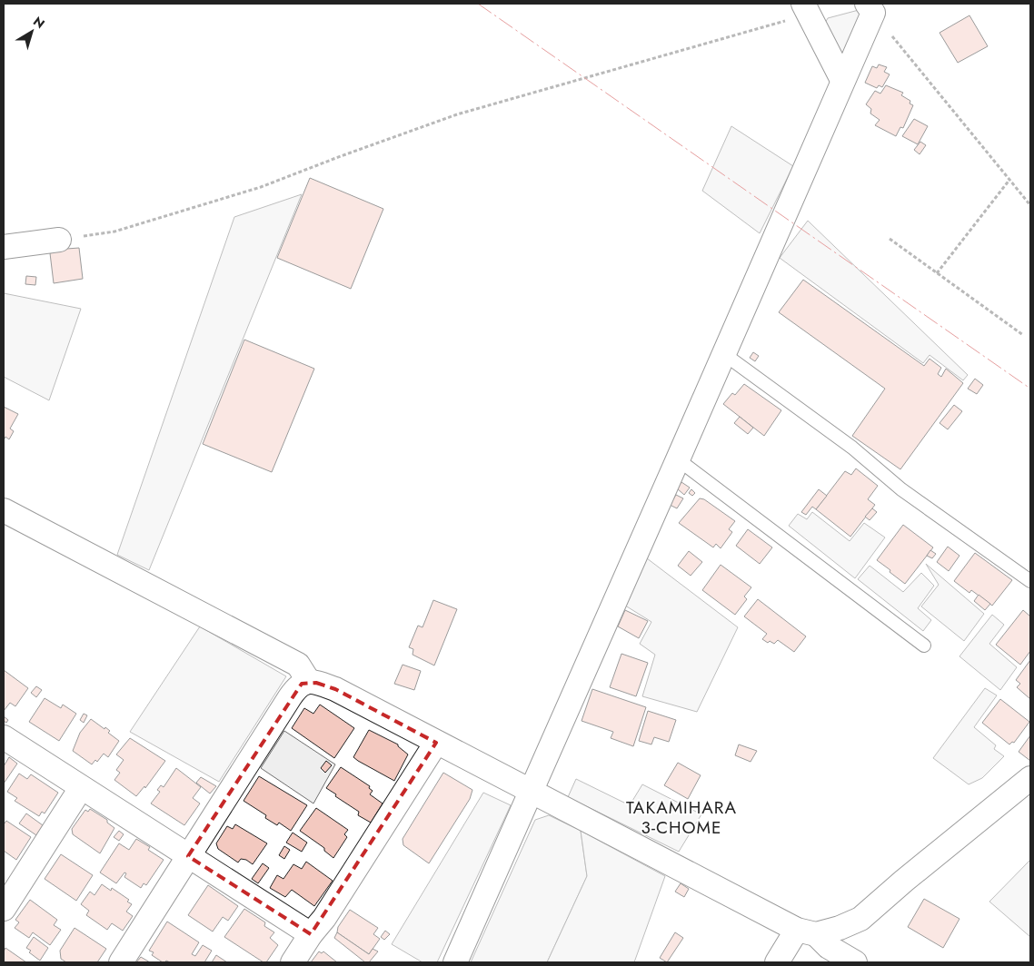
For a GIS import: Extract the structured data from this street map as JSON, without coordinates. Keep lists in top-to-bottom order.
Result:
{
  "districts": ["TAKAMIHARA 3-CHOME"],
  "north": "top right"
}
